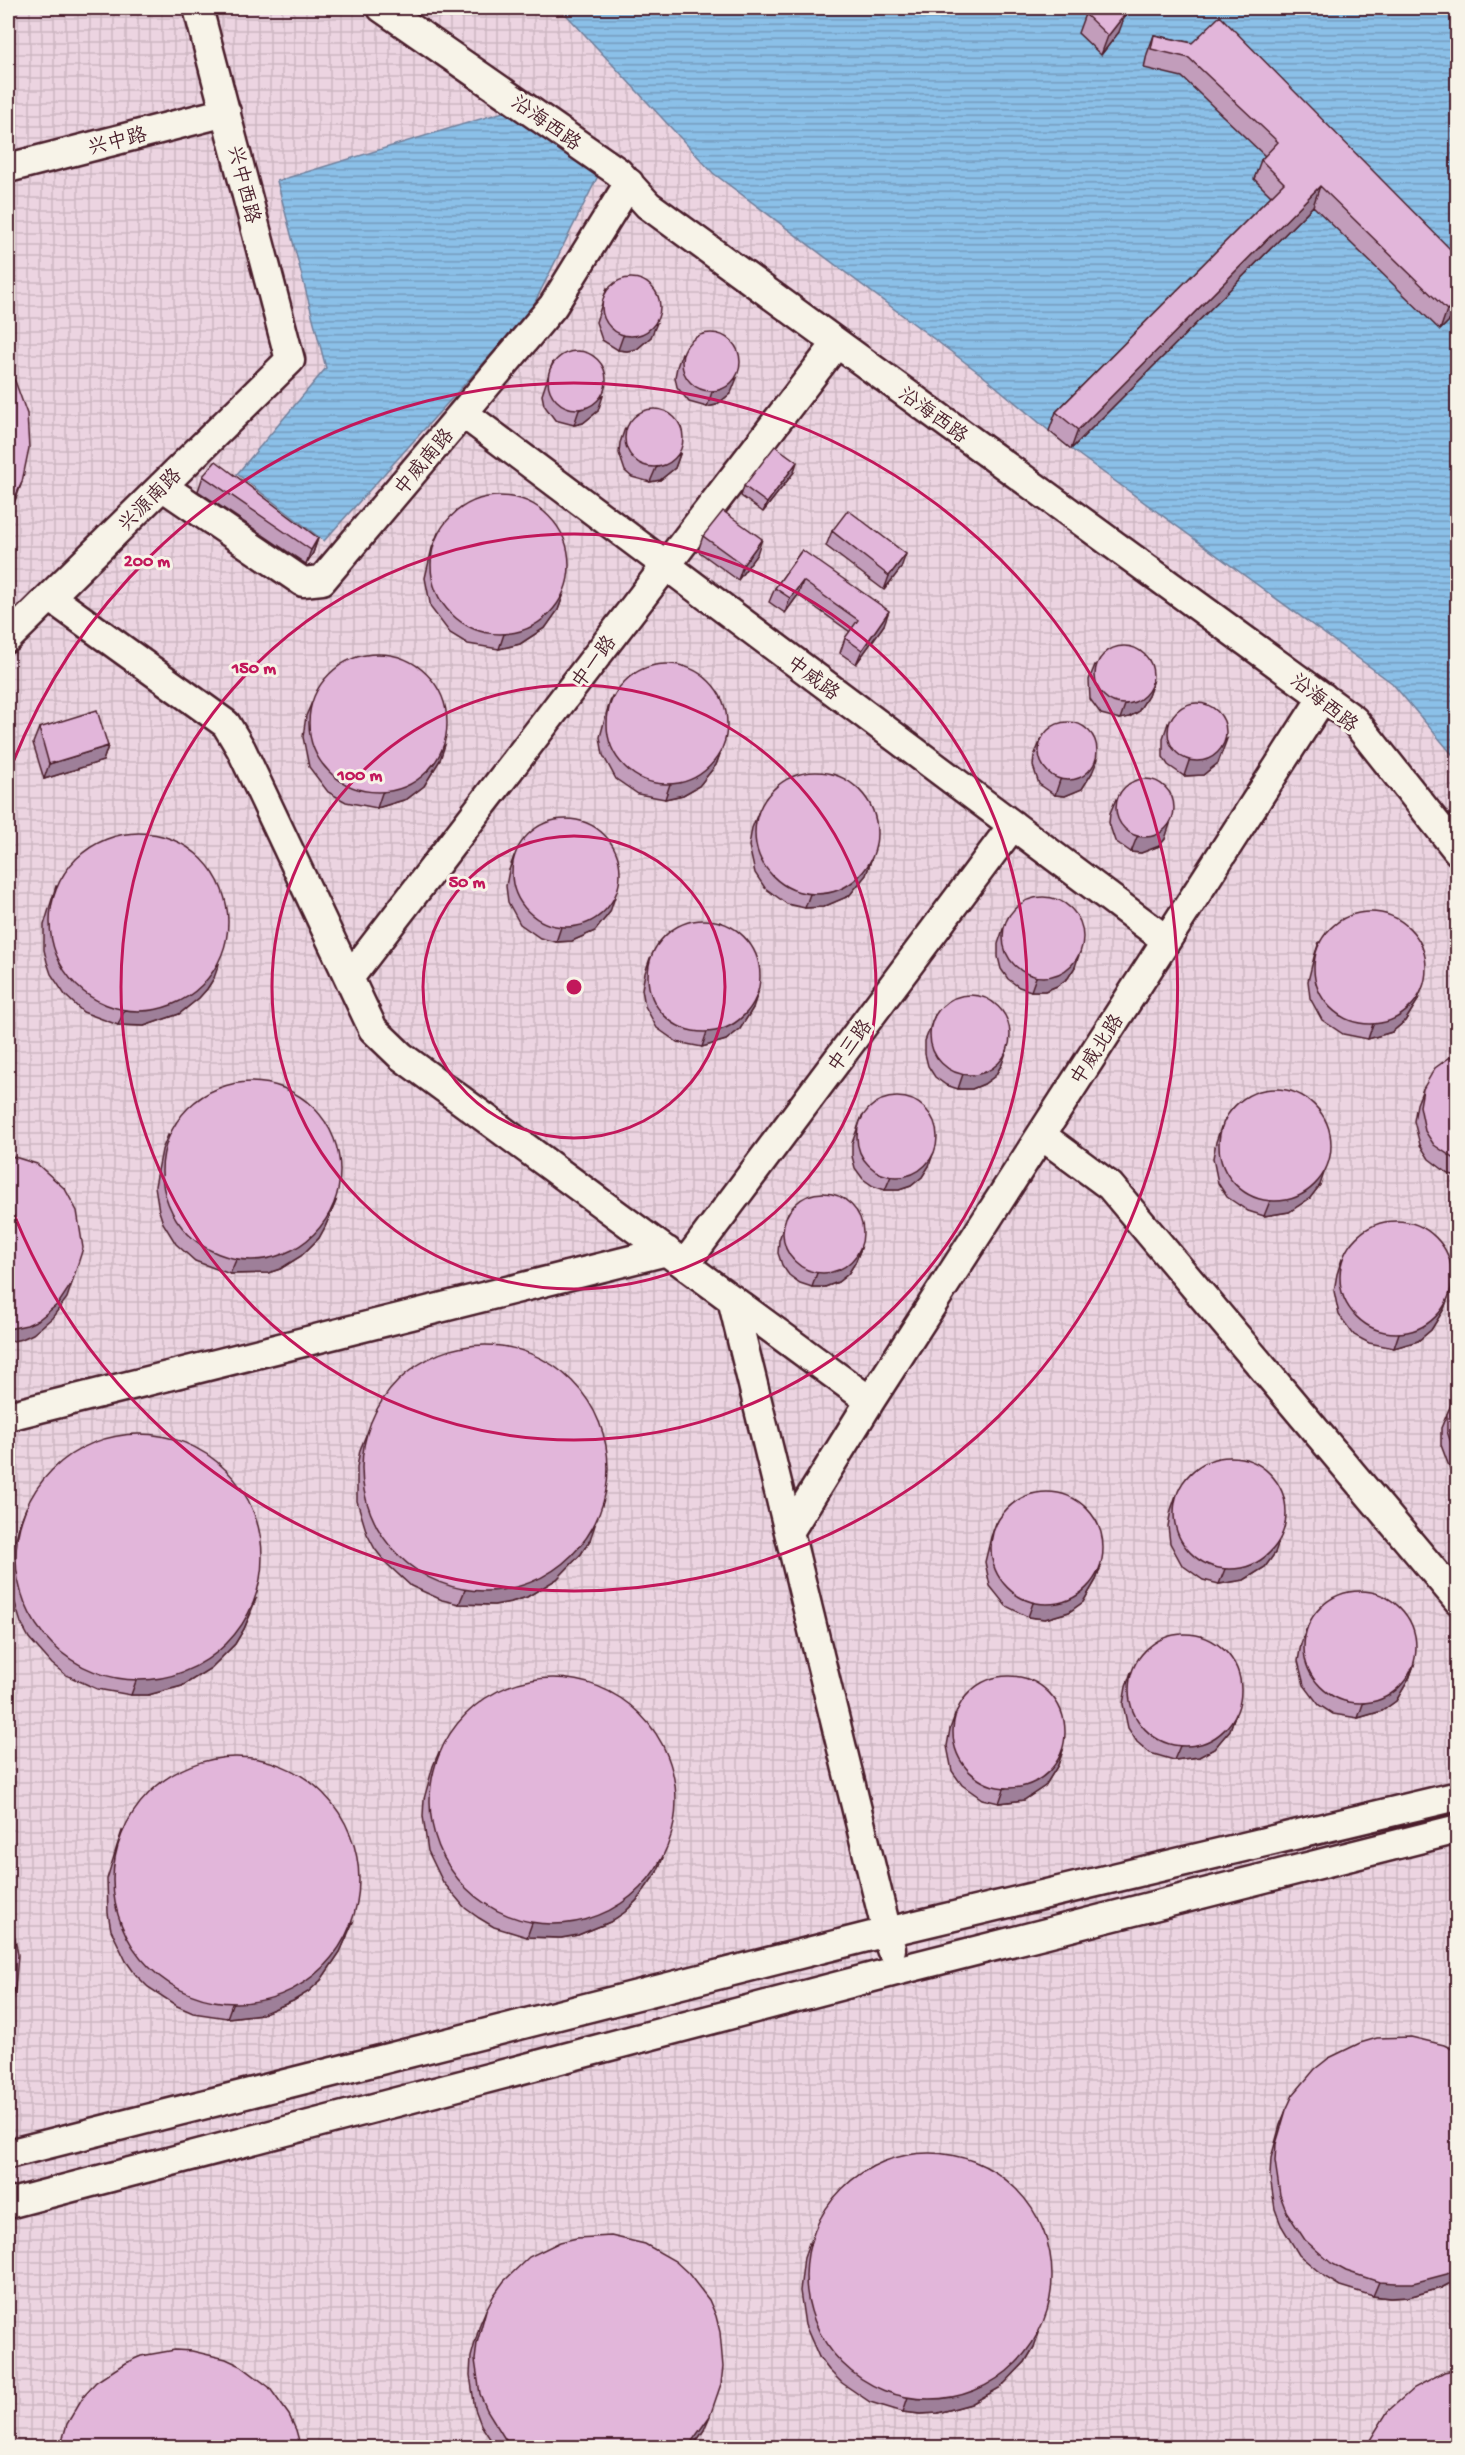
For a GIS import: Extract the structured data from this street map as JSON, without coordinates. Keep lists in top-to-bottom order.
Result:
{
  "streets": {
    "lane": [
      "沿海西路",
      "兴中路",
      "兴中西路",
      "中威南路",
      "兴源南路",
      "中一路",
      "中威路",
      "中三路",
      "中威北路"
    ]
  },
  "crossings": [
    ["沿海西路", "中威南路"],
    ["沿海西路", "中一路"],
    ["沿海西路", "中威北路"],
    ["兴中路", "兴中西路"],
    ["兴中西路", "兴源南路"],
    ["中威南路", "兴源南路"],
    ["中威南路", "中威路"],
    ["中一路", "中威路"],
    ["中威路", "中三路"],
    ["中威路", "中威北路"]
  ],
  "rings": [
    "200 m",
    "150 m",
    "100 m",
    "50 m"
  ]
}
